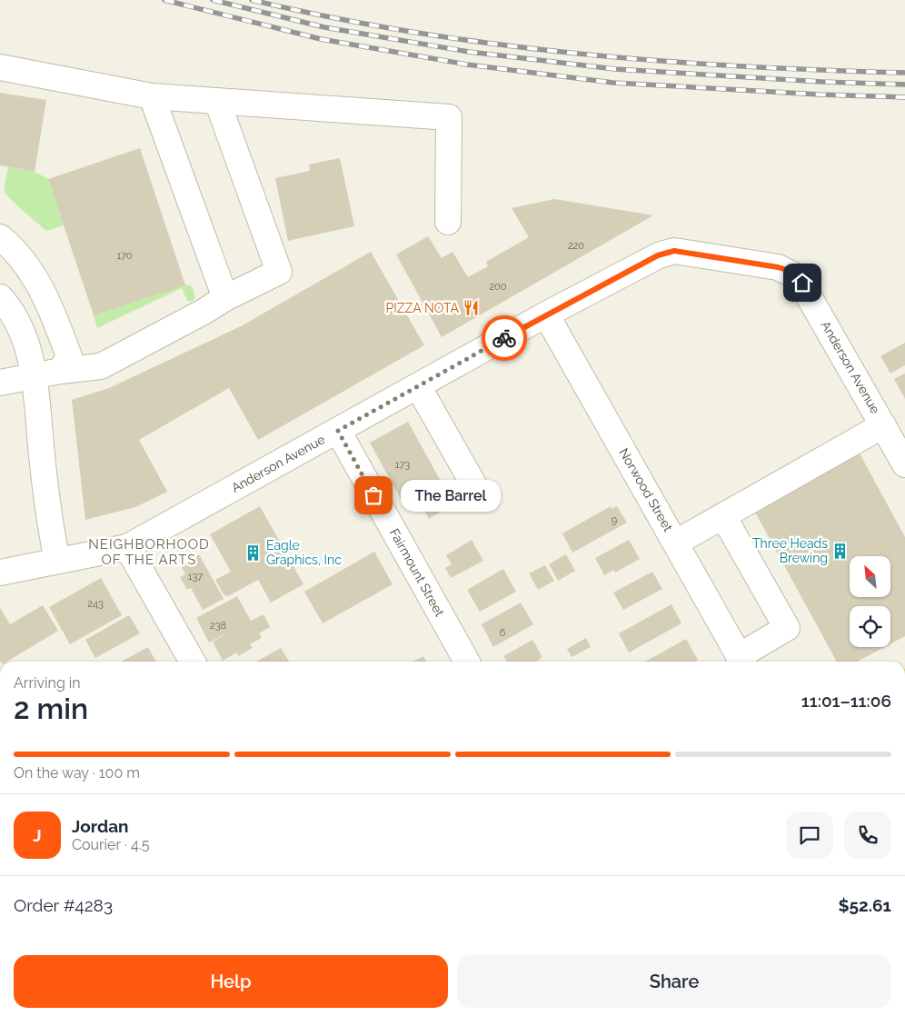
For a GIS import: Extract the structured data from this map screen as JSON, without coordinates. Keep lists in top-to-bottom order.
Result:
{
  "streets": {
    "street": ["Anderson Avenue", "Norwood Street", "Fairmount Street"]
  },
  "crossings": [
    ["Anderson Avenue", "Norwood Street"],
    ["Anderson Avenue", "Fairmount Street"]
  ],
  "districts": ["NEIGHBORHOOD OF THE ARTS"],
  "places": {
    "restaurant": ["PIZZA NOTA"],
    "other": ["The Barrel"],
    "building": ["Three Heads Brewing", "Eagle Graphics, Inc"]
  },
  "house_numbers": [
    "220",
    "170",
    "200",
    "173",
    "9",
    "137",
    "243",
    "238",
    "6"
  ],
  "north": "top left",
  "page": {
    "bubble": "The Barrel",
    "heading": ["2 min", "Arriving in", "11:01–11:06"],
    "panel": [
      "Jordan",
      "Courier · 4.5",
      "Order #4283",
      "$52.61"
    ],
    "bar": "On the way · 100 m",
    "round": "J",
    "buttons": ["Help", "Share"]
  }
}
